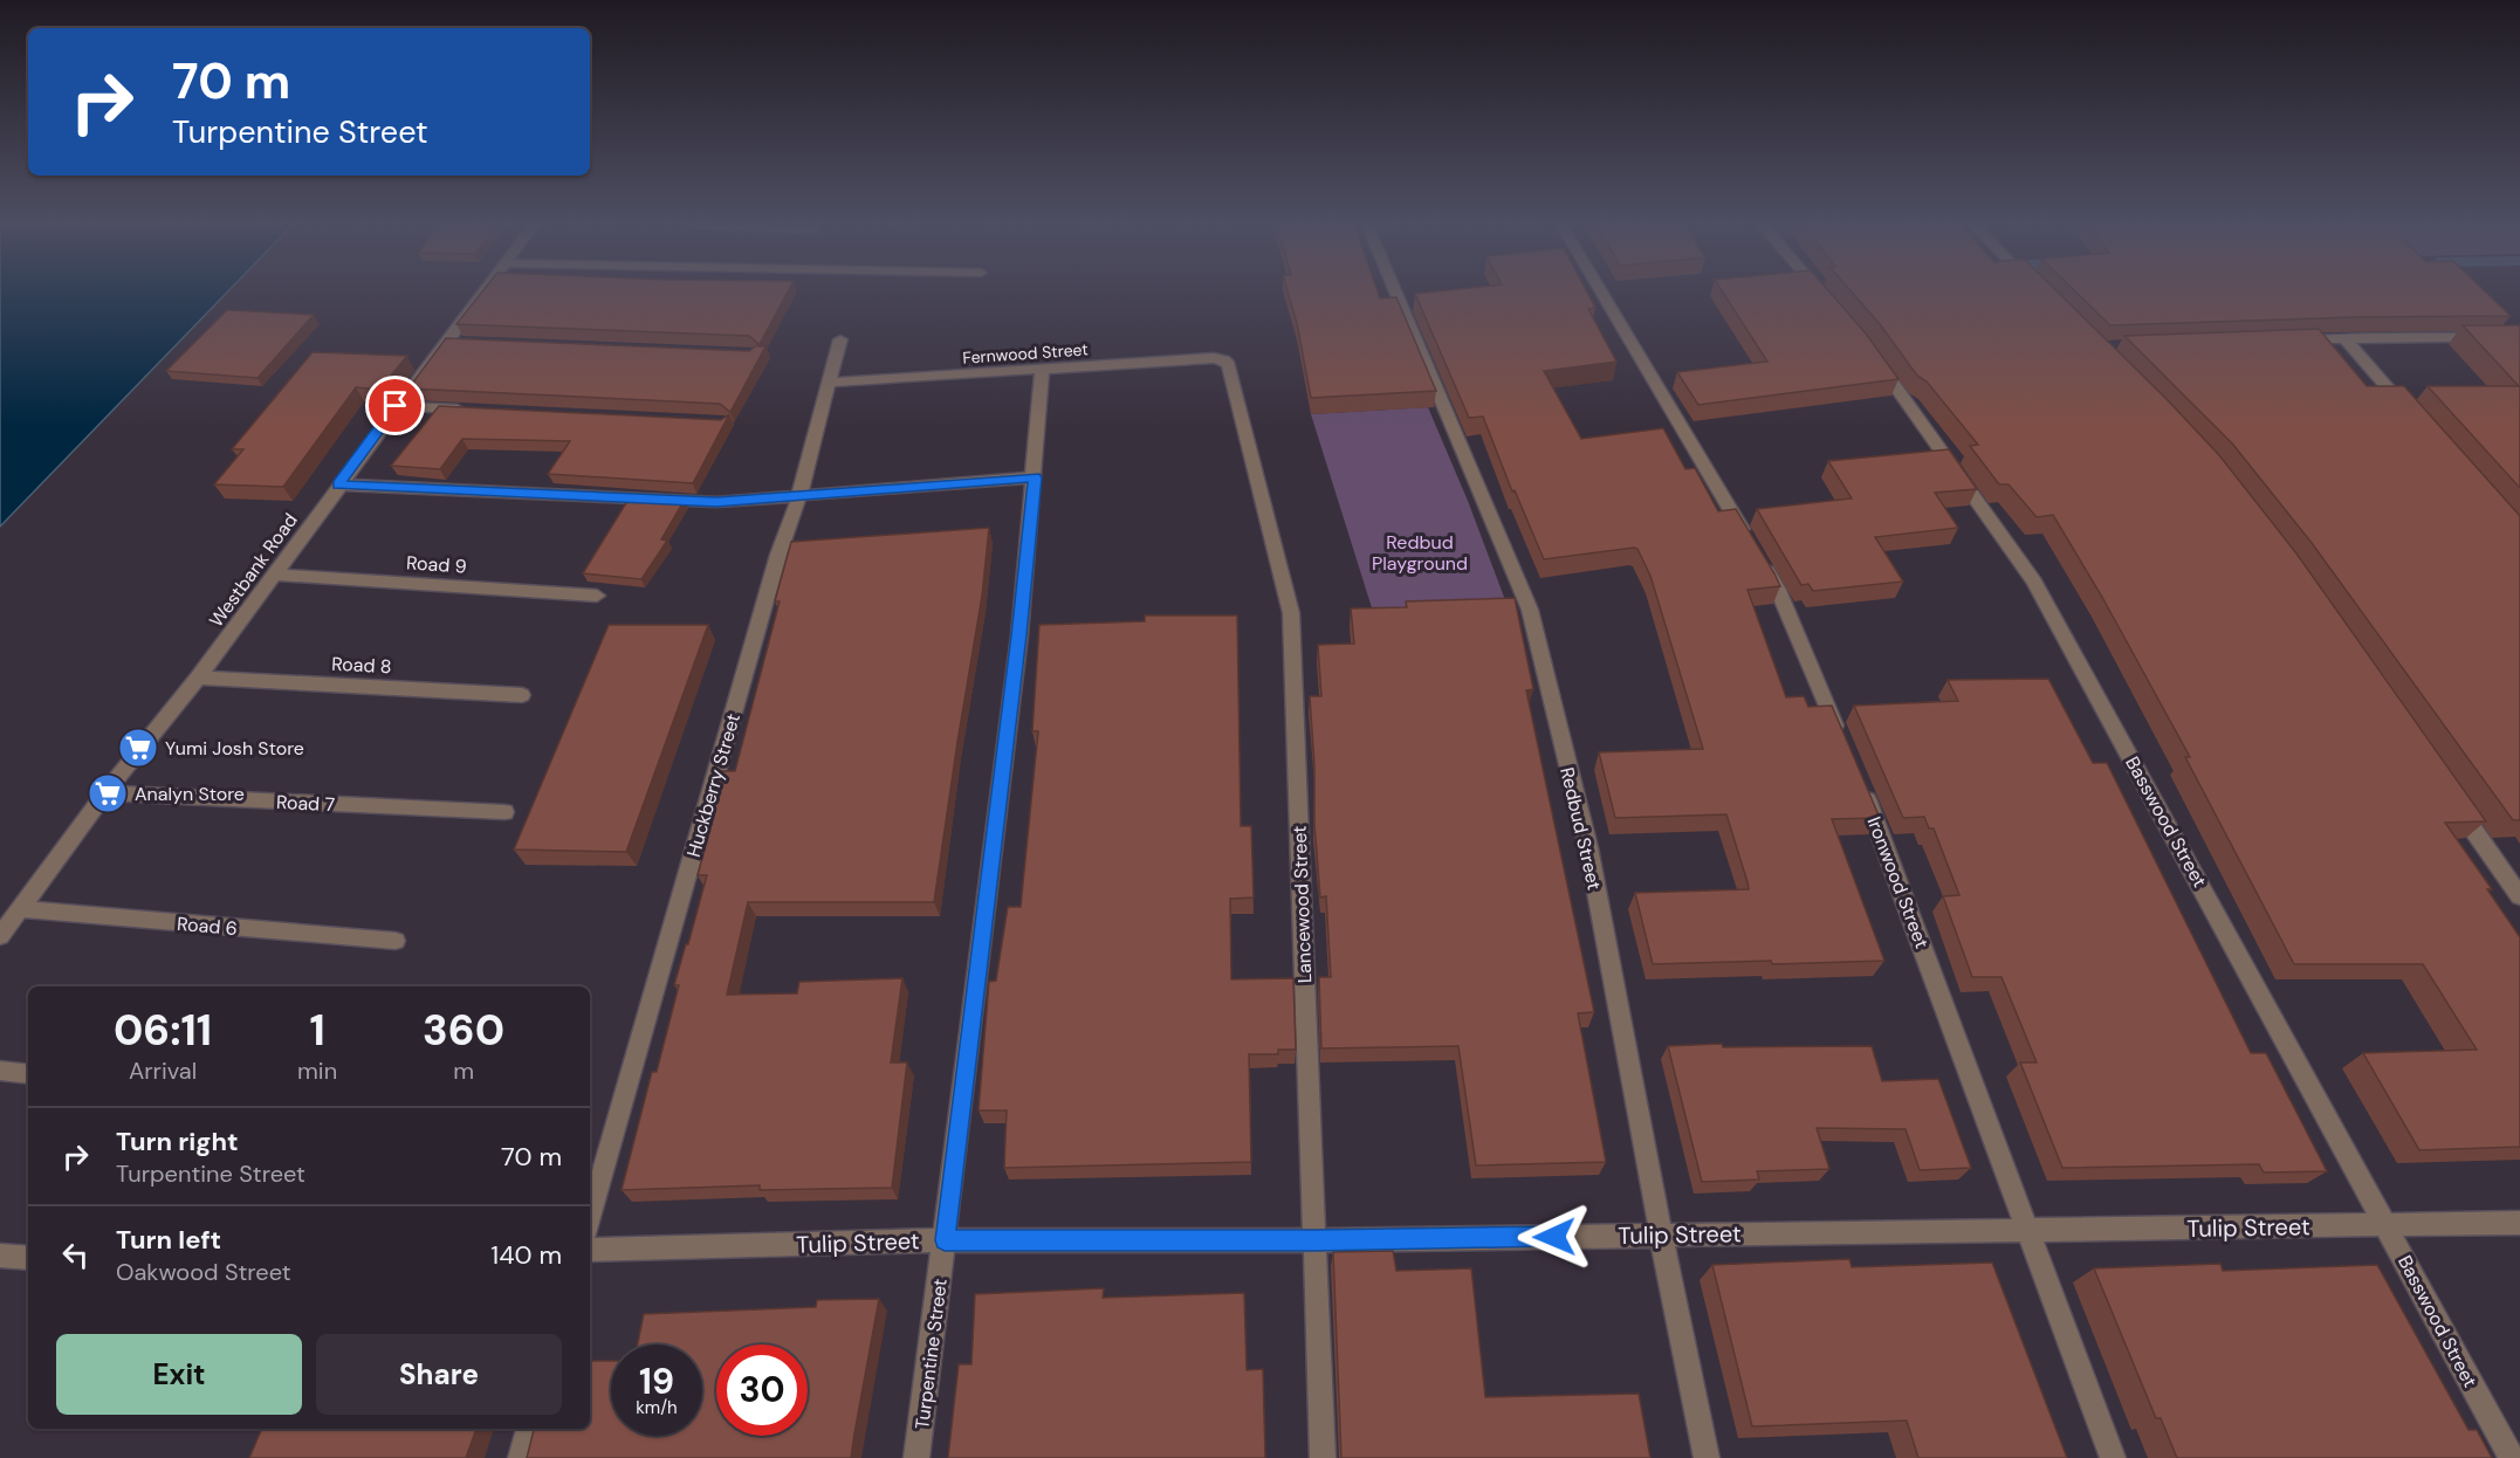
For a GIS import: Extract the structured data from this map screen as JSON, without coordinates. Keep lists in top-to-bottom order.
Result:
{
  "streets": {
    "street": [
      "Fernwood Street",
      "Road 9",
      "Westbank Road",
      "Road 8",
      "Huckberry Street",
      "Road 7",
      "Basswood Street",
      "Redbud Street",
      "Ironwood Street",
      "Lancewood Street",
      "Road 6",
      "Tulip Street",
      "Turpentine Street"
    ]
  },
  "crossings": [
    ["Fernwood Street", "Huckberry Street"],
    ["Fernwood Street", "Lancewood Street"],
    ["Fernwood Street", "Turpentine Street"],
    ["Road 9", "Westbank Road"],
    ["Westbank Road", "Road 8"],
    ["Westbank Road", "Road 7"],
    ["Westbank Road", "Road 6"],
    ["Basswood Street", "Tulip Street"],
    ["Redbud Street", "Tulip Street"],
    ["Ironwood Street", "Tulip Street"],
    ["Lancewood Street", "Tulip Street"],
    ["Tulip Street", "Turpentine Street"]
  ],
  "parks": ["Redbud Playground"],
  "places": {
    "supermarket": ["Yumi Josh Store", "Analyn Store"]
  },
  "page": {
    "turn": ["70 m", "Turpentine Street"],
    "eta": [
      "06:11",
      "Arrival",
      "1",
      "min",
      "360",
      "m"
    ],
    "list": [
      {
        "name": "Turn right",
        "note": "Turpentine Street",
        "value": "70 m"
      },
      {
        "name": "Turn left",
        "note": "Oakwood Street",
        "value": "140 m"
      }
    ],
    "buttons": ["Exit", "Share"],
    "speed": "19 km/h",
    "limit": "30"
  }
}
